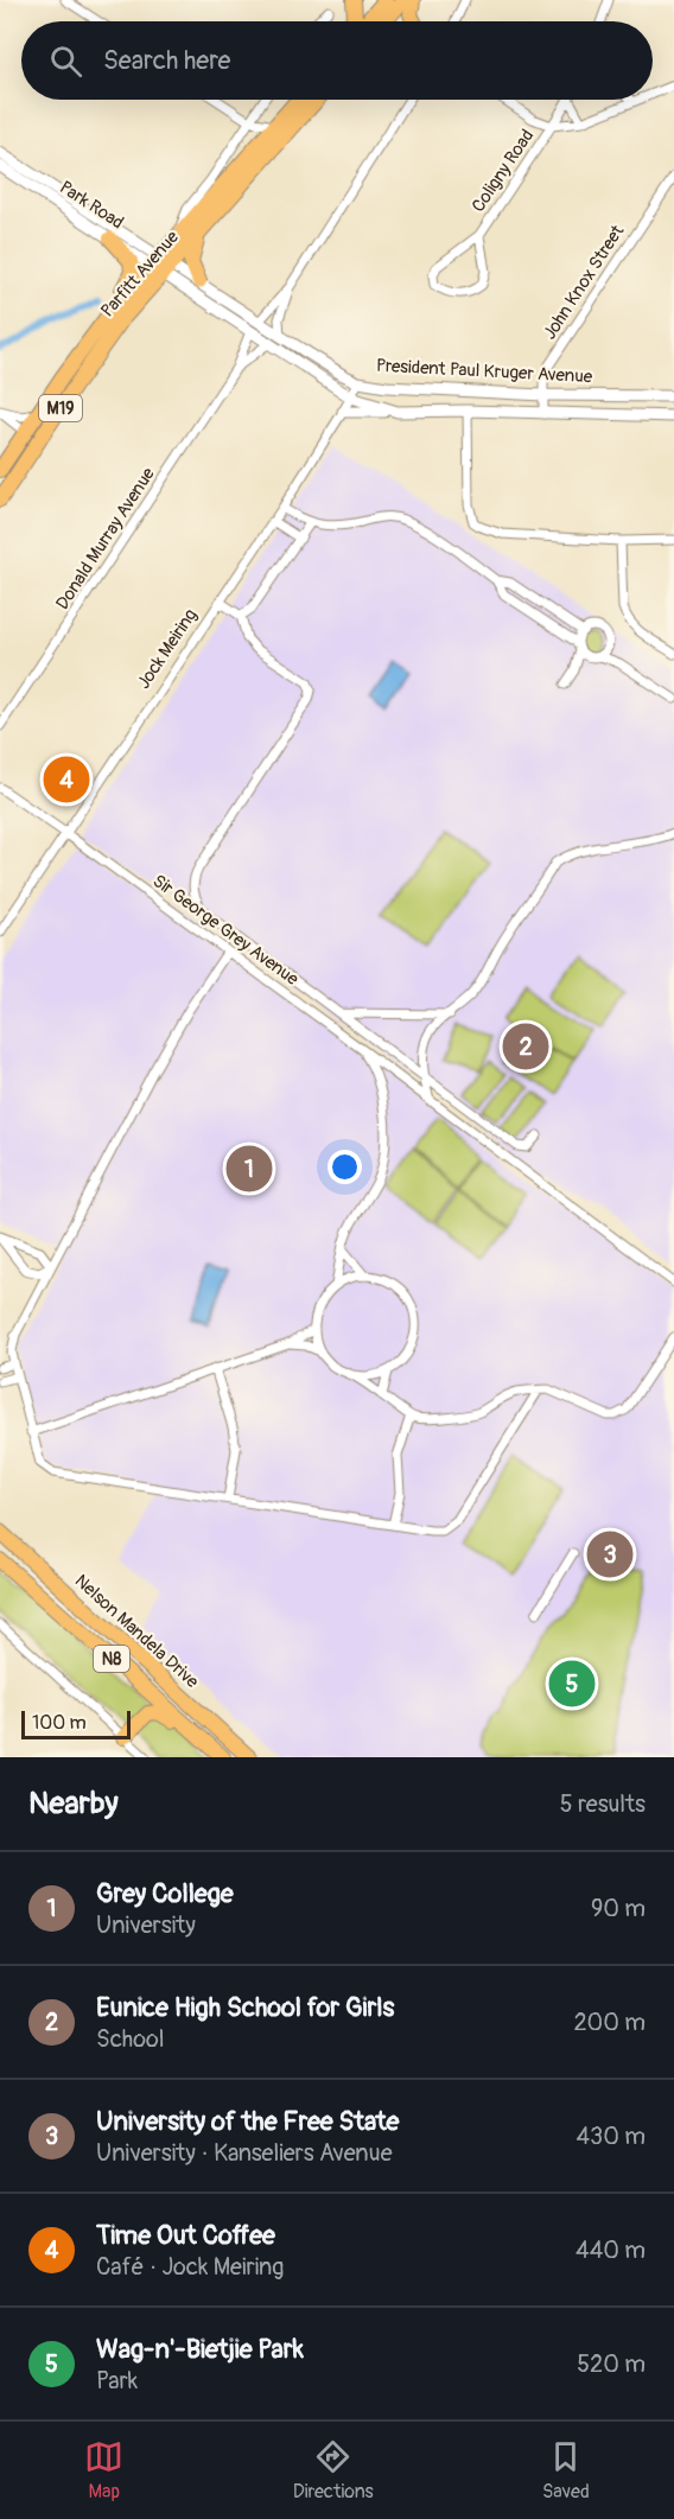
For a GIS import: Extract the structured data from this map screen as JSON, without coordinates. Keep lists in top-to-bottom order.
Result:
{
  "streets": {
    "highway": [
      "Parfitt Avenue",
      "M19",
      "Nelson Mandela Drive",
      "N8"
    ],
    "street": [
      "Coligny Road",
      "Park Road",
      "John Knox Street",
      "President Paul Kruger Avenue",
      "Donald Murray Avenue",
      "Jock Meiring",
      "Sir George Grey Avenue"
    ]
  },
  "crossings": [
    ["Park Road", "Parfitt Avenue"],
    ["Park Road", "President Paul Kruger Avenue"],
    ["Parfitt Avenue", "President Paul Kruger Avenue"],
    ["John Knox Street", "President Paul Kruger Avenue"],
    ["President Paul Kruger Avenue", "Jock Meiring"],
    ["Jock Meiring", "Sir George Grey Avenue"]
  ],
  "scale_bar": "100 m",
  "page": {
    "search": "Search here",
    "pins": [
      "4",
      "2",
      "1",
      "3",
      "5"
    ],
    "scale": "100 m",
    "heading": ["Nearby", "5 results"],
    "list": [
      {
        "mark": "1",
        "name": "Grey College",
        "note": "University",
        "value": "90 m"
      },
      {
        "mark": "2",
        "name": "Eunice High School for Girls",
        "note": "School",
        "value": "200 m"
      },
      {
        "mark": "3",
        "name": "University of the Free State",
        "note": "University · Kanseliers Avenue",
        "value": "430 m"
      },
      {
        "mark": "4",
        "name": "Time Out Coffee",
        "note": "Café · Jock Meiring",
        "value": "440 m"
      },
      {
        "mark": "5",
        "name": "Wag-n'-Bietjie Park",
        "note": "Park",
        "value": "520 m"
      }
    ],
    "nav": ["Map", "Directions", "Saved"]
  }
}
